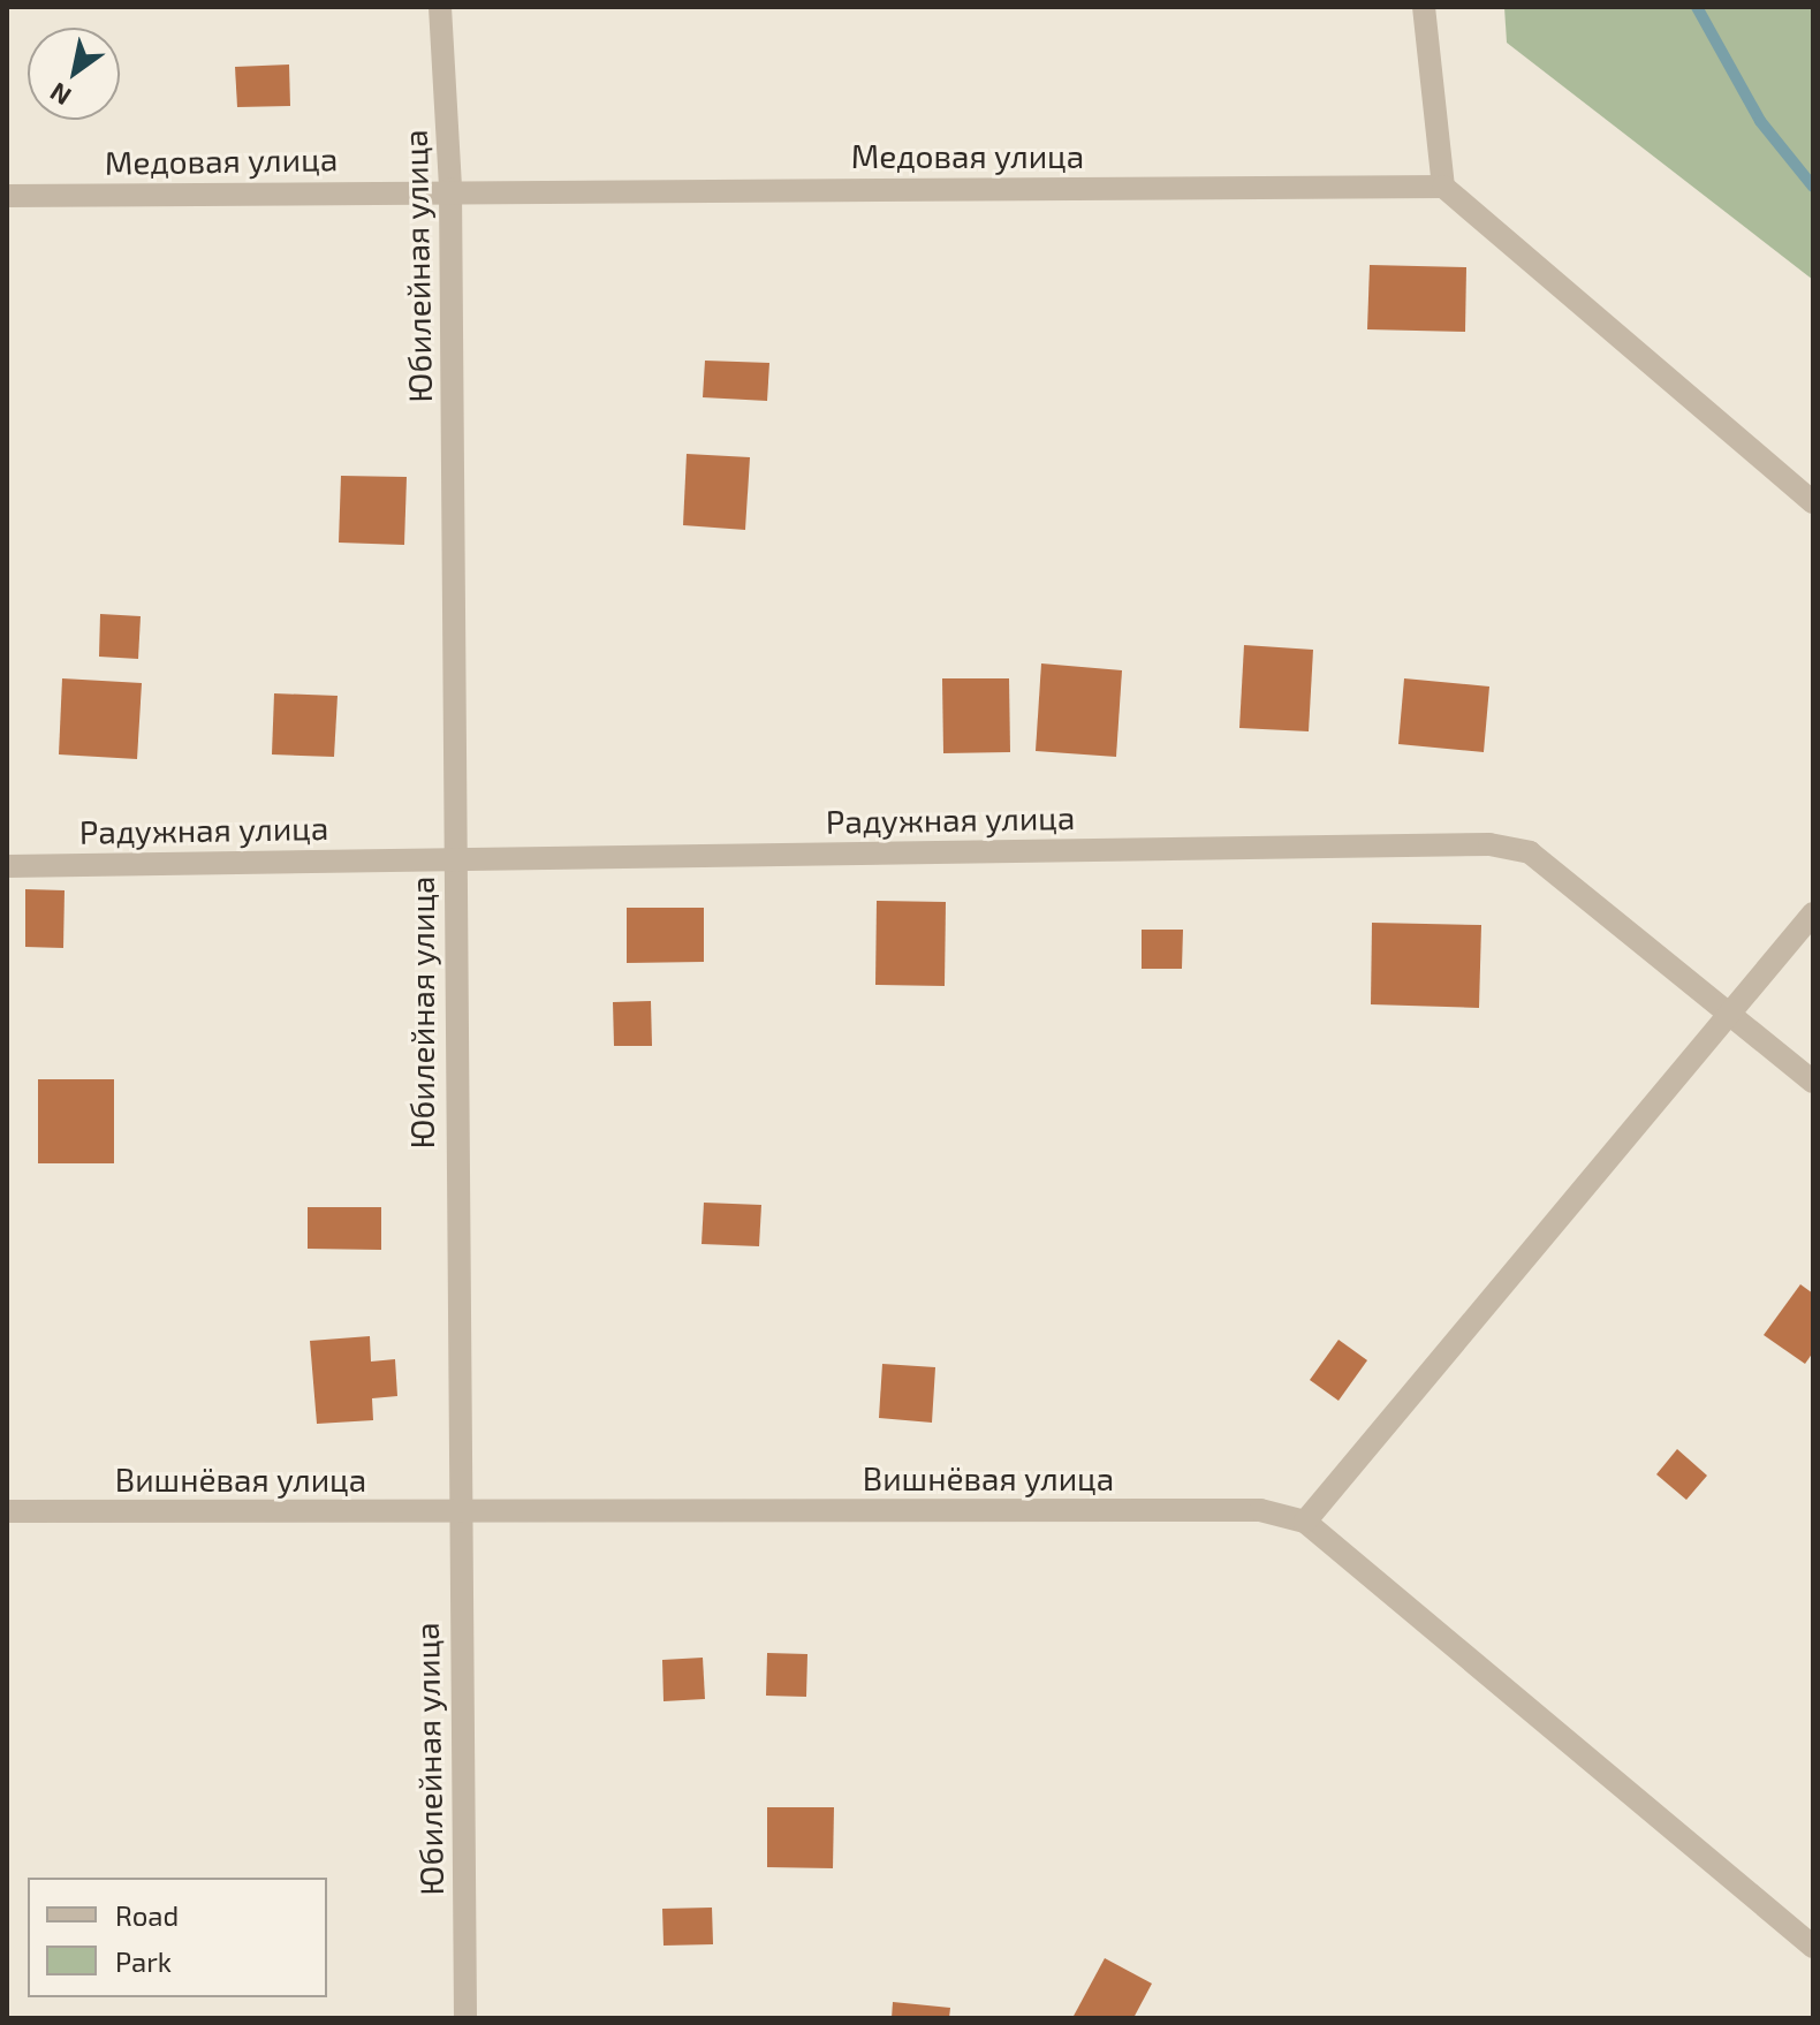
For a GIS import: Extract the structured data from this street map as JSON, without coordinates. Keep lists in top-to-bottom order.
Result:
{
  "streets": {
    "street": [
      "Медовая улица",
      "Юбилейная улица",
      "Радужная улица",
      "Вишнёвая улица"
    ]
  },
  "crossings": [
    ["Медовая улица", "Юбилейная улица"],
    ["Юбилейная улица", "Радужная улица"],
    ["Юбилейная улица", "Вишнёвая улица"]
  ],
  "legend": ["Road", "Park"],
  "north": "bottom left"
}
